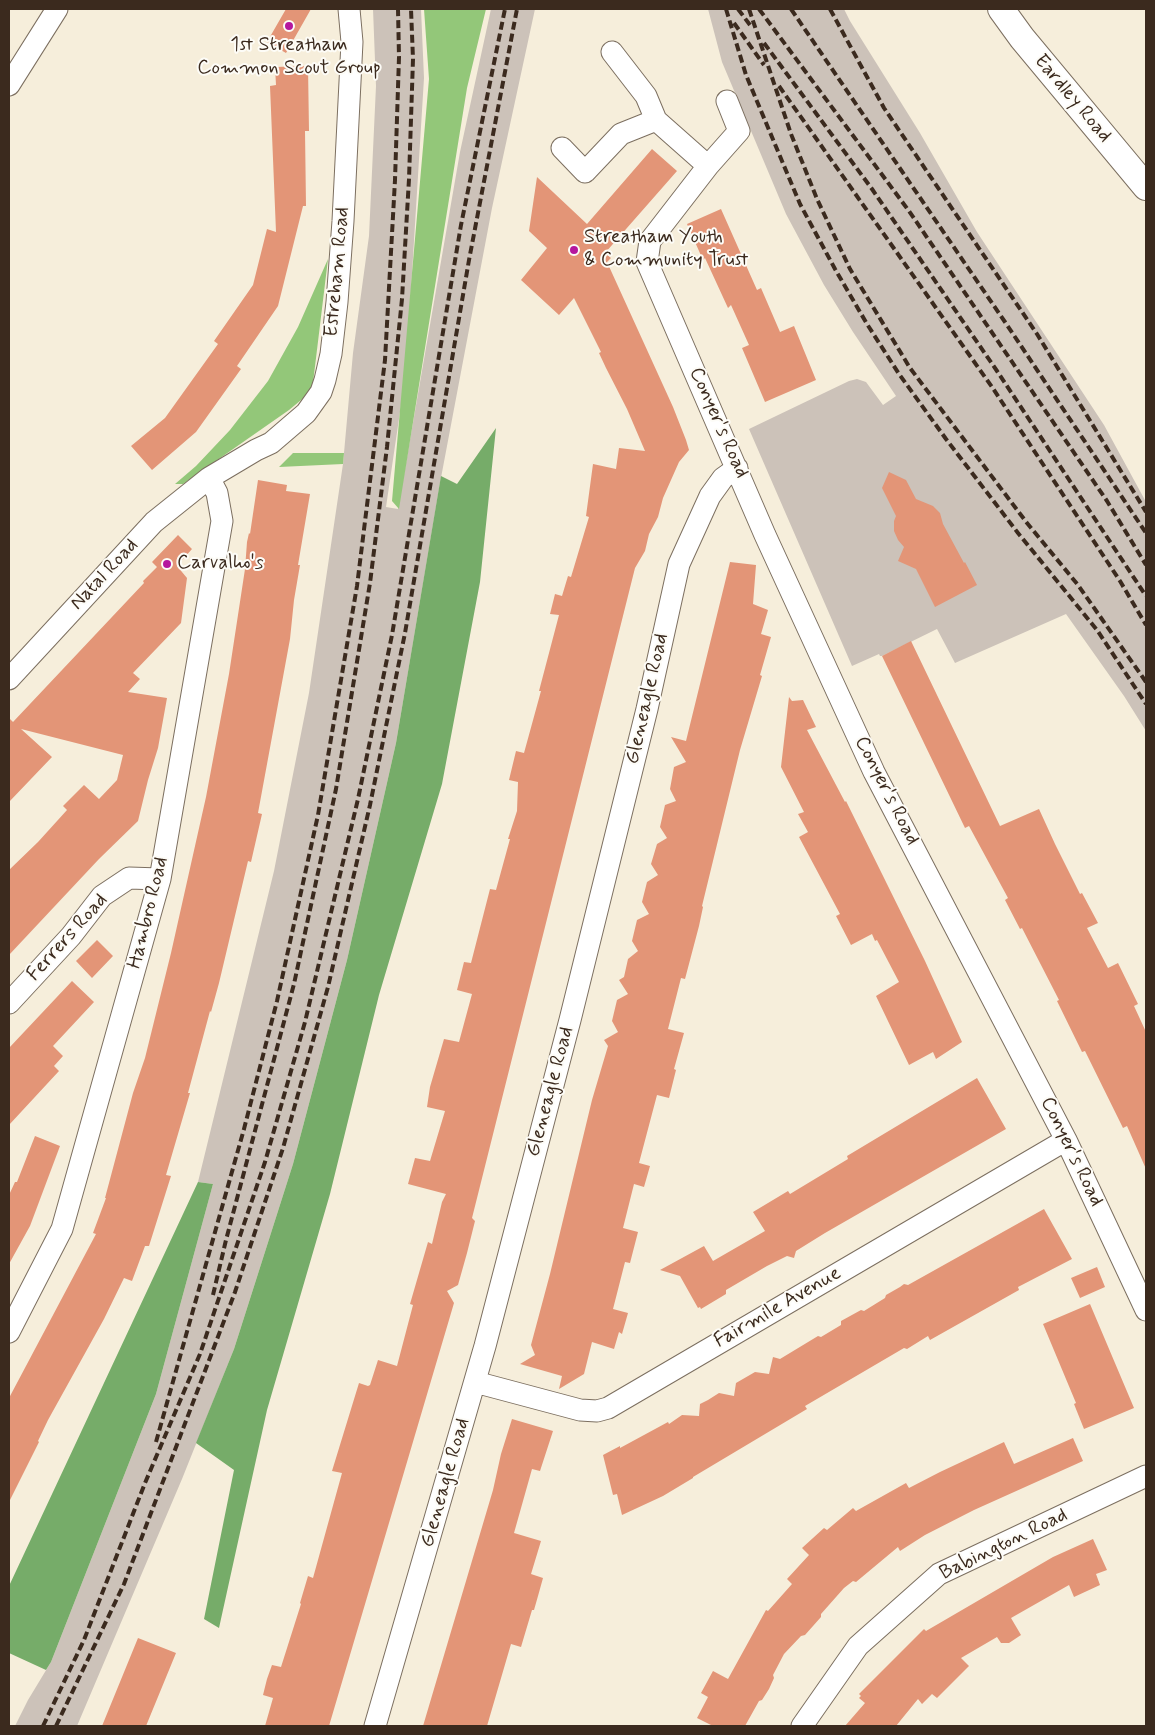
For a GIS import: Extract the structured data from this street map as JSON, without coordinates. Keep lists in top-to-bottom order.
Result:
{
  "streets": {
    "street": [
      "Eardley Road",
      "Estreham Road",
      "Conyer's Road",
      "Natal Road",
      "Gleneagle Road",
      "Hambro Road",
      "Ferrers Road",
      "Fairmile Avenue",
      "Babington Road"
    ]
  },
  "crossings": [
    ["Estreham Road", "Natal Road"],
    ["Estreham Road", "Hambro Road"],
    ["Conyer's Road", "Gleneagle Road"],
    ["Conyer's Road", "Fairmile Avenue"],
    ["Natal Road", "Hambro Road"],
    ["Gleneagle Road", "Fairmile Avenue"],
    ["Hambro Road", "Ferrers Road"]
  ],
  "places": ["1st Streatham Common Scout Group", "Streatham Youth & Community Trust", "Carvalho's"]
}
